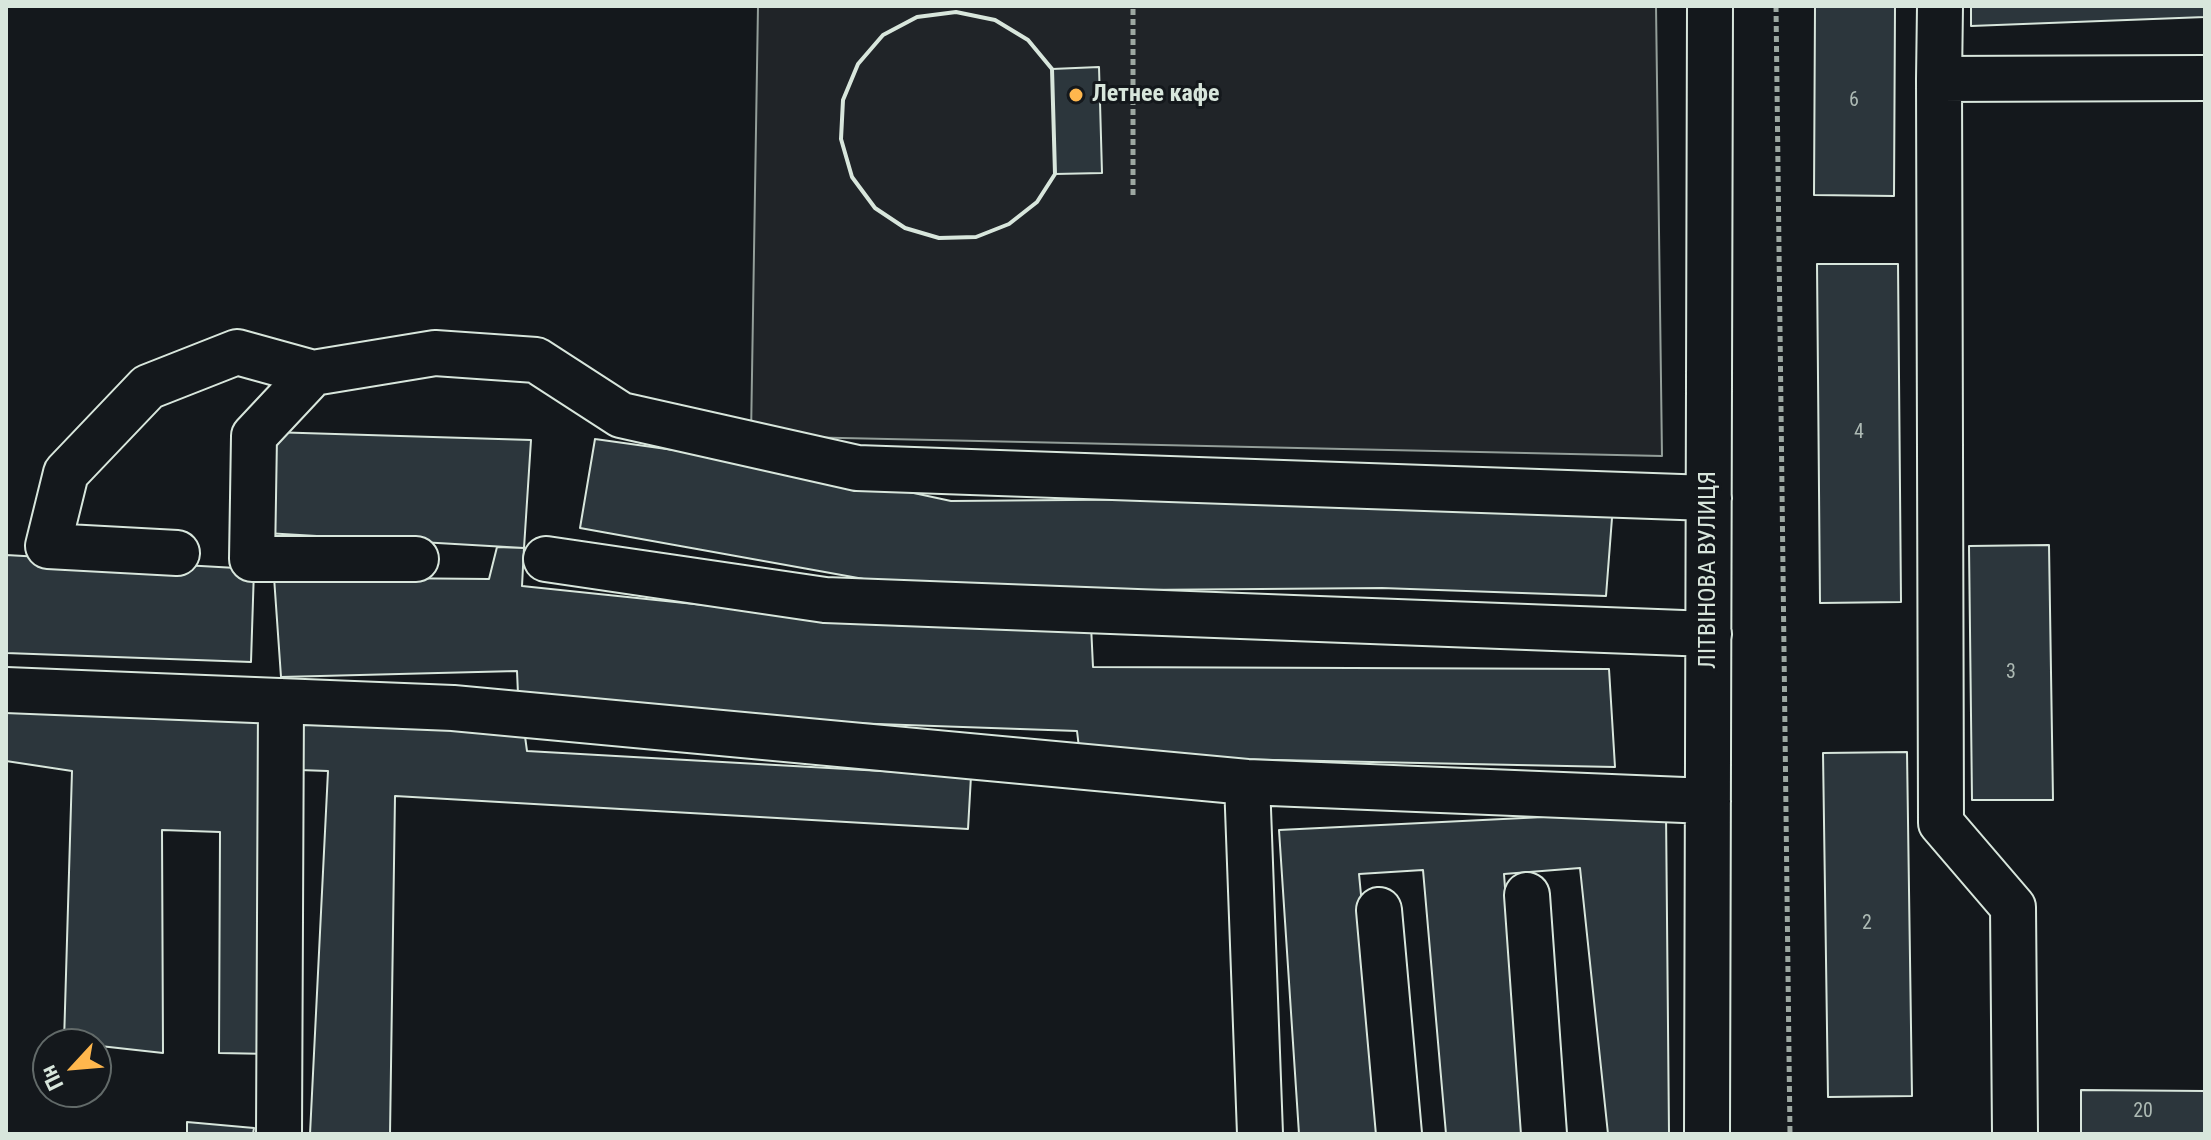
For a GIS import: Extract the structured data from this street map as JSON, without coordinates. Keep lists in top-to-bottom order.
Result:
{
  "streets": {
    "street": ["ЛІТВІНОВА ВУЛИЦЯ"]
  },
  "places": ["Летнее кафе"],
  "house_numbers": [
    "6",
    "4",
    "3",
    "2",
    "20"
  ],
  "north": "bottom left"
}
